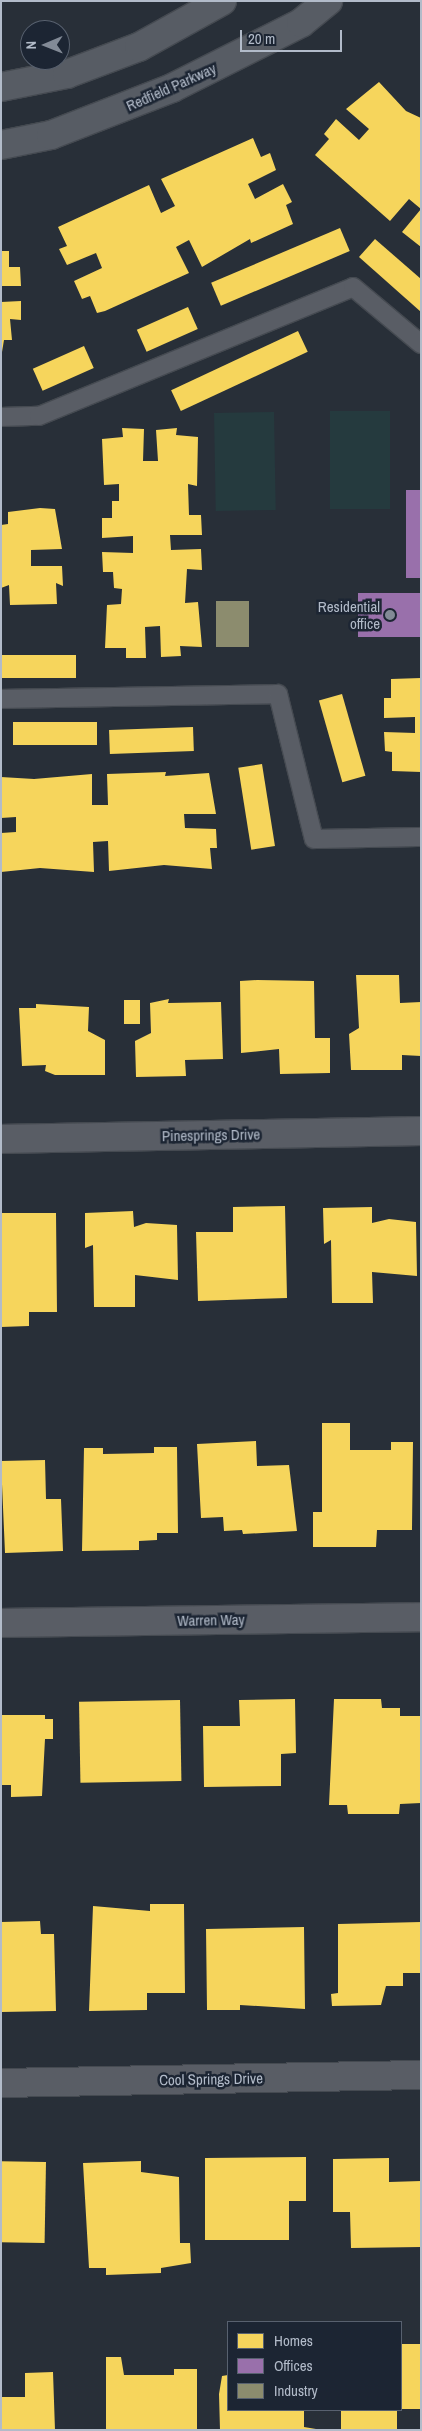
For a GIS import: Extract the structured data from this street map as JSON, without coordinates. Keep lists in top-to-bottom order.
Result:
{
  "streets": {
    "street": [
      "Redfield Parkway",
      "Pinesprings Drive",
      "Warren Way",
      "Cool Springs Drive"
    ]
  },
  "places": ["Residential office"],
  "legend": ["Homes", "Offices", "Industry"],
  "scale_bar": "20 m",
  "north": "left"
}
